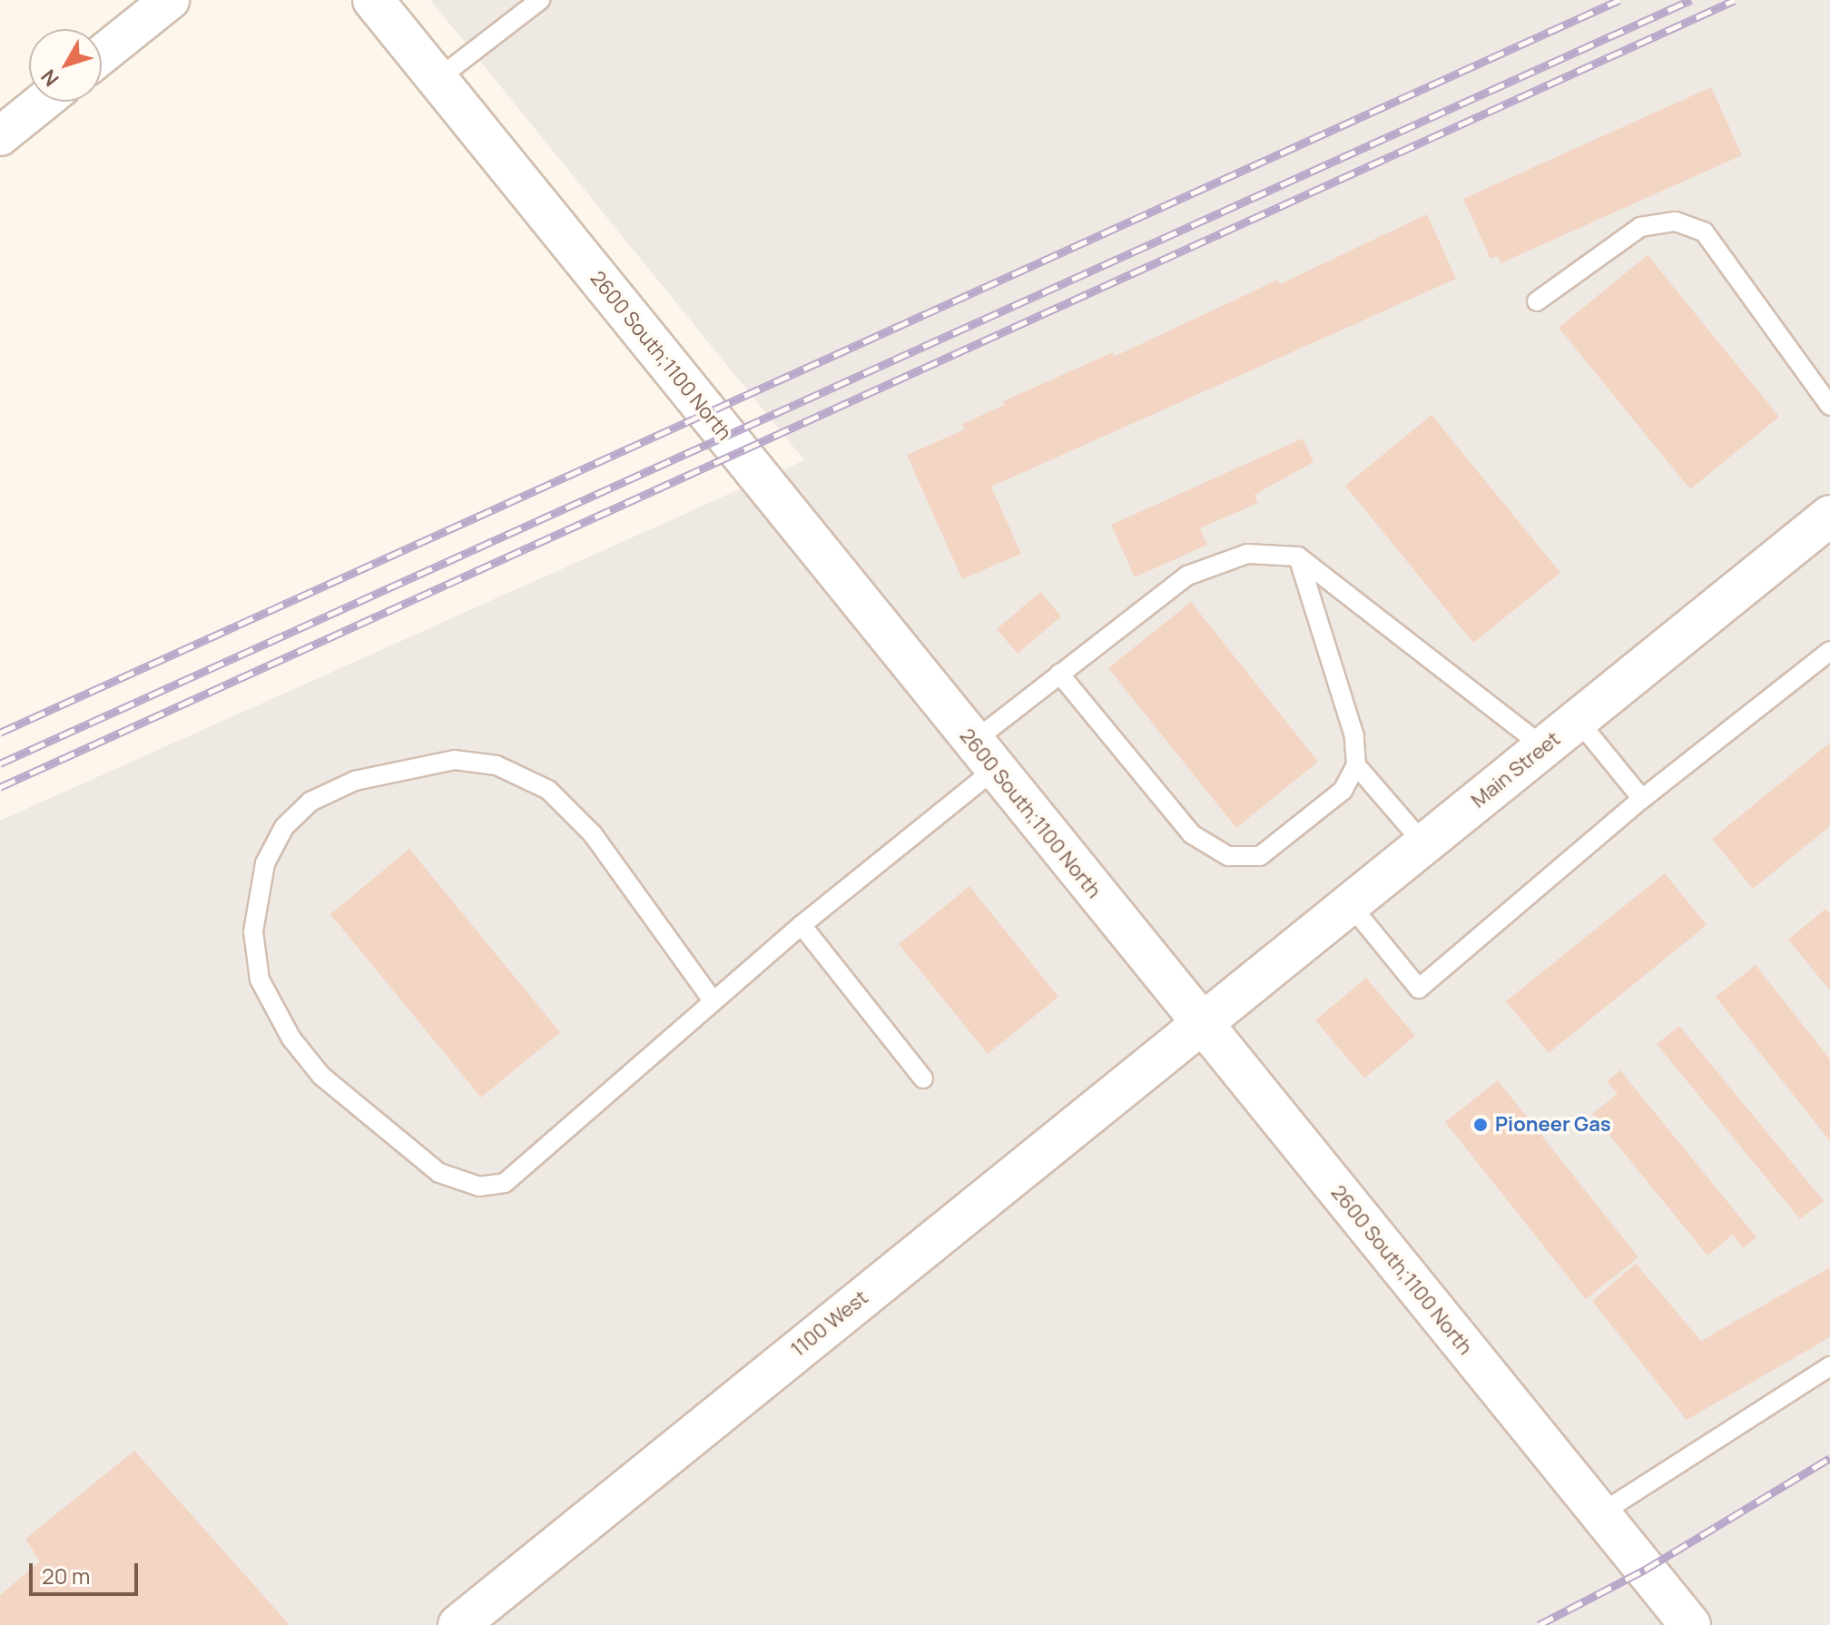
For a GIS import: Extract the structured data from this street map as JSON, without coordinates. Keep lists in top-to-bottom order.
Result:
{
  "streets": {
    "main road": ["2600 South;1100 North", "Main Street", "1100 West"]
  },
  "crossings": [
    ["2600 South;1100 North", "Main Street"],
    ["2600 South;1100 North", "1100 West"],
    ["Main Street", "1100 West"]
  ],
  "places": ["Pioneer Gas"],
  "scale_bar": "20 m",
  "north": "bottom left"
}
